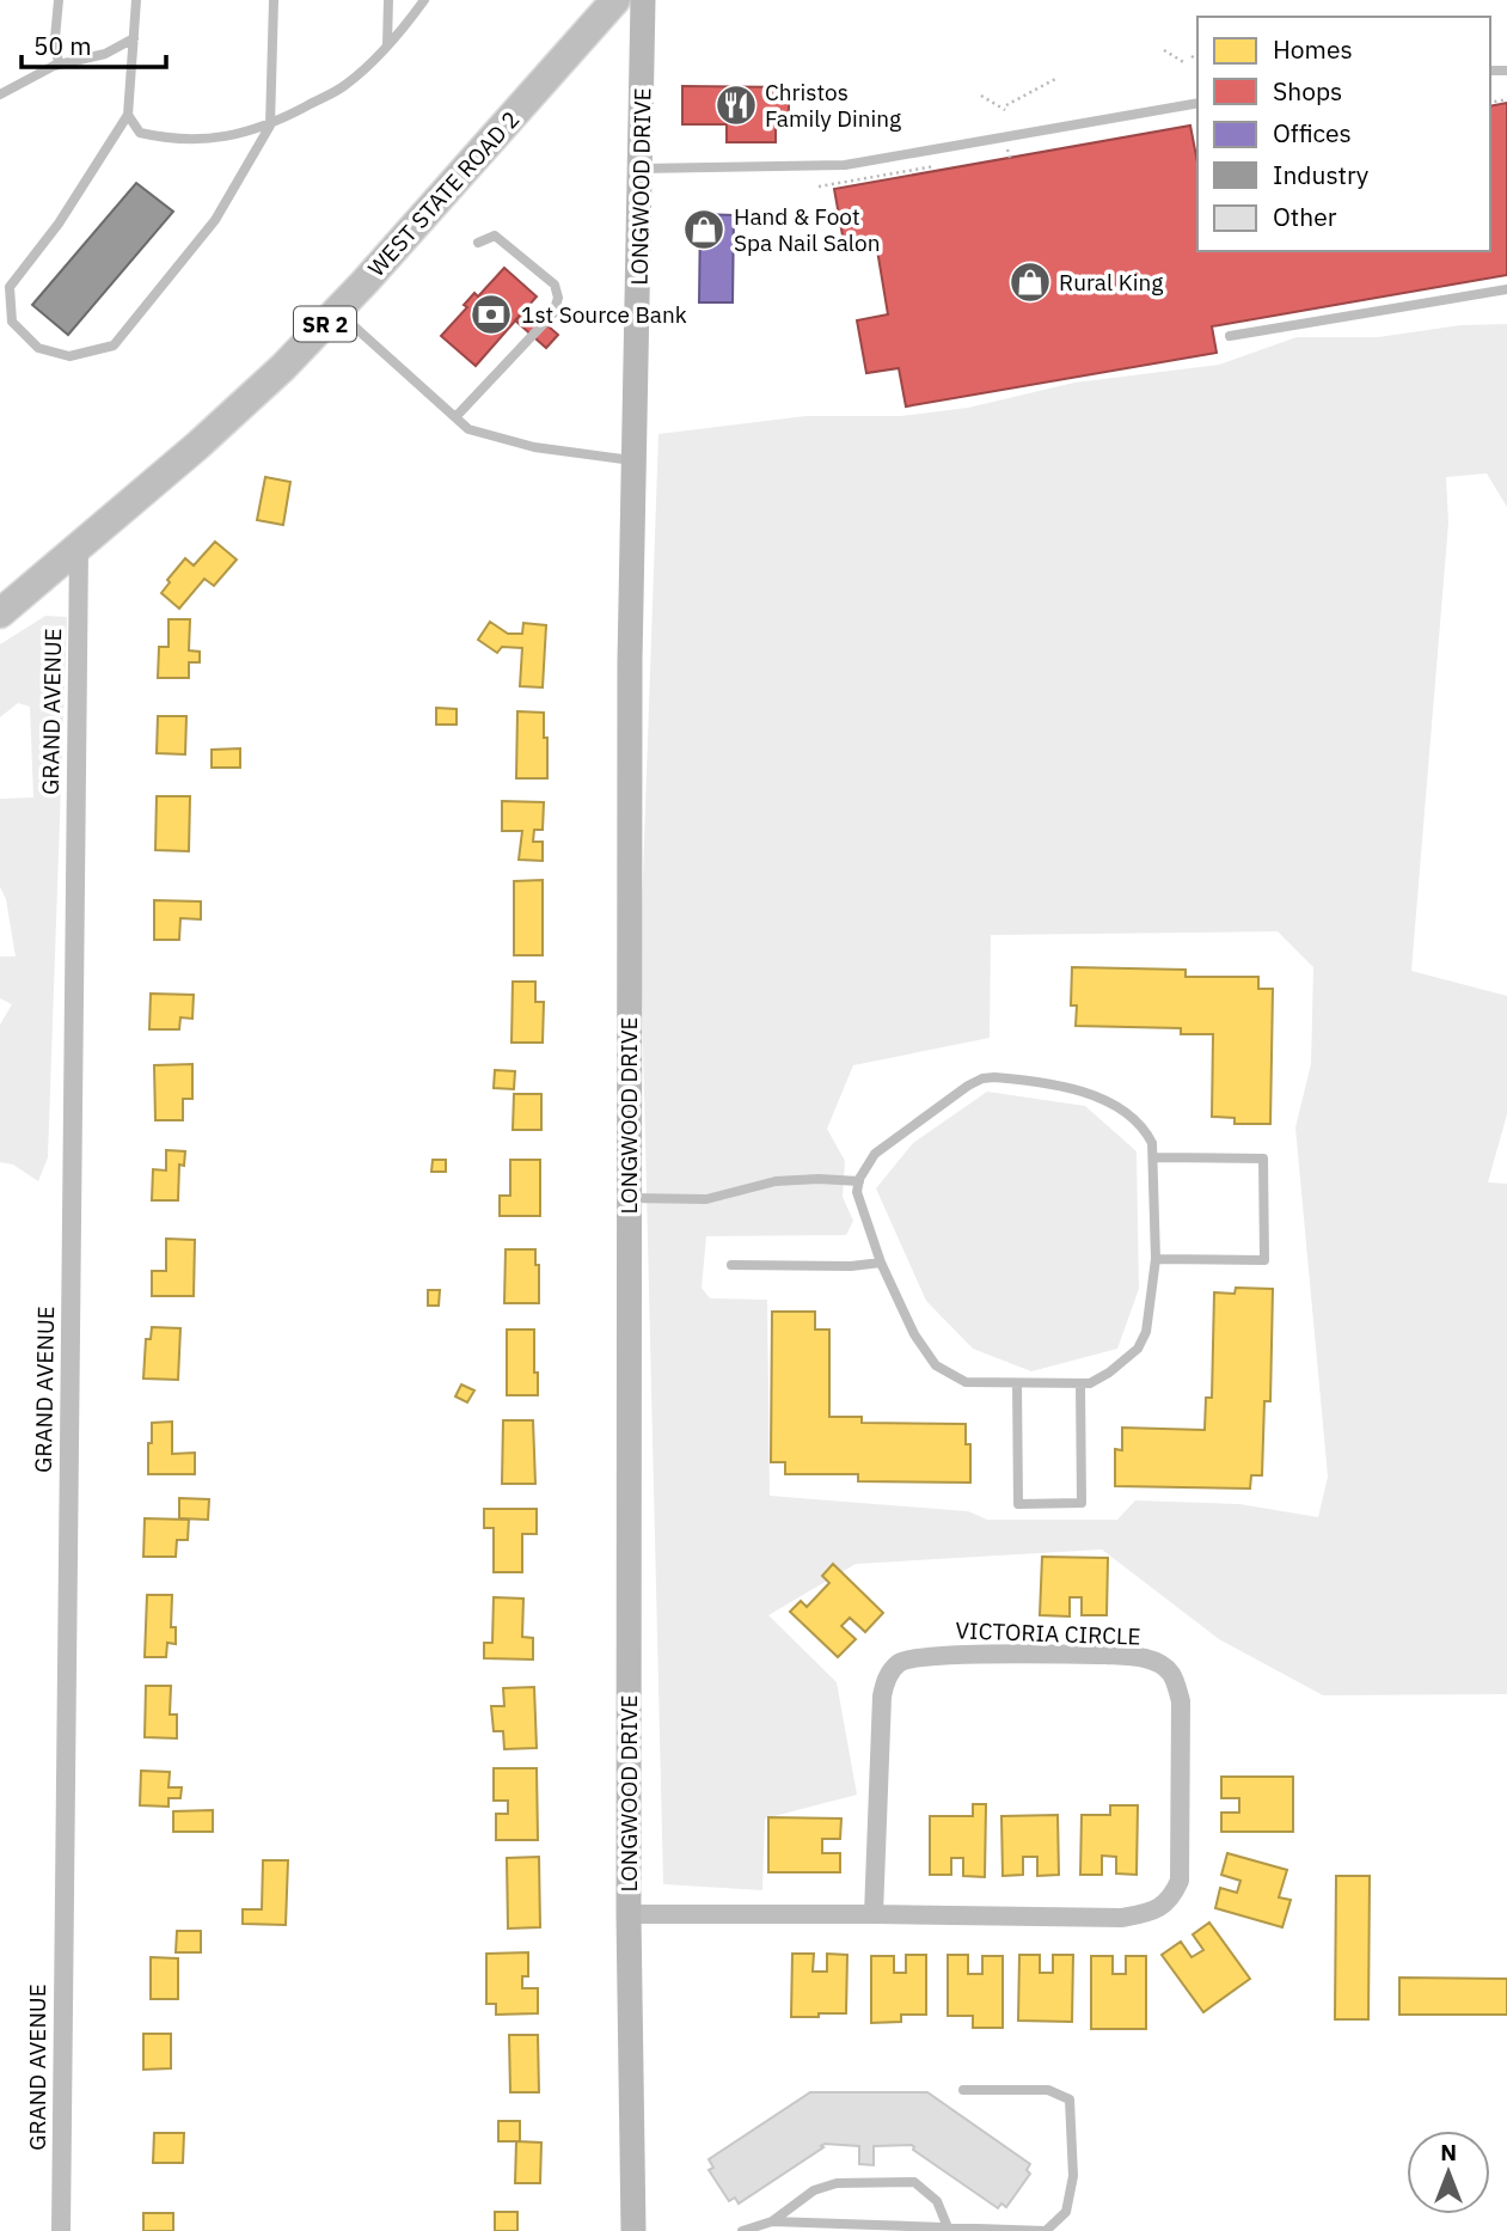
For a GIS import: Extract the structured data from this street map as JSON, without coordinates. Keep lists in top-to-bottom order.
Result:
{
  "streets": {
    "main road": ["LONGWOOD DRIVE", "WEST STATE ROAD 2", "SR 2"],
    "street": ["GRAND AVENUE", "VICTORIA CIRCLE"]
  },
  "crossings": [
    ["LONGWOOD DRIVE", "VICTORIA CIRCLE"],
    ["WEST STATE ROAD 2", "GRAND AVENUE"]
  ],
  "places": {
    "restaurant": ["Christos Family Dining"],
    "shop": ["Hand & Foot Spa Nail Salon", "Rural King"],
    "bank": ["1st Source Bank"]
  },
  "legend": [
    "Homes",
    "Shops",
    "Offices",
    "Industry",
    "Other"
  ],
  "scale_bar": "50 m",
  "north": "top"
}
